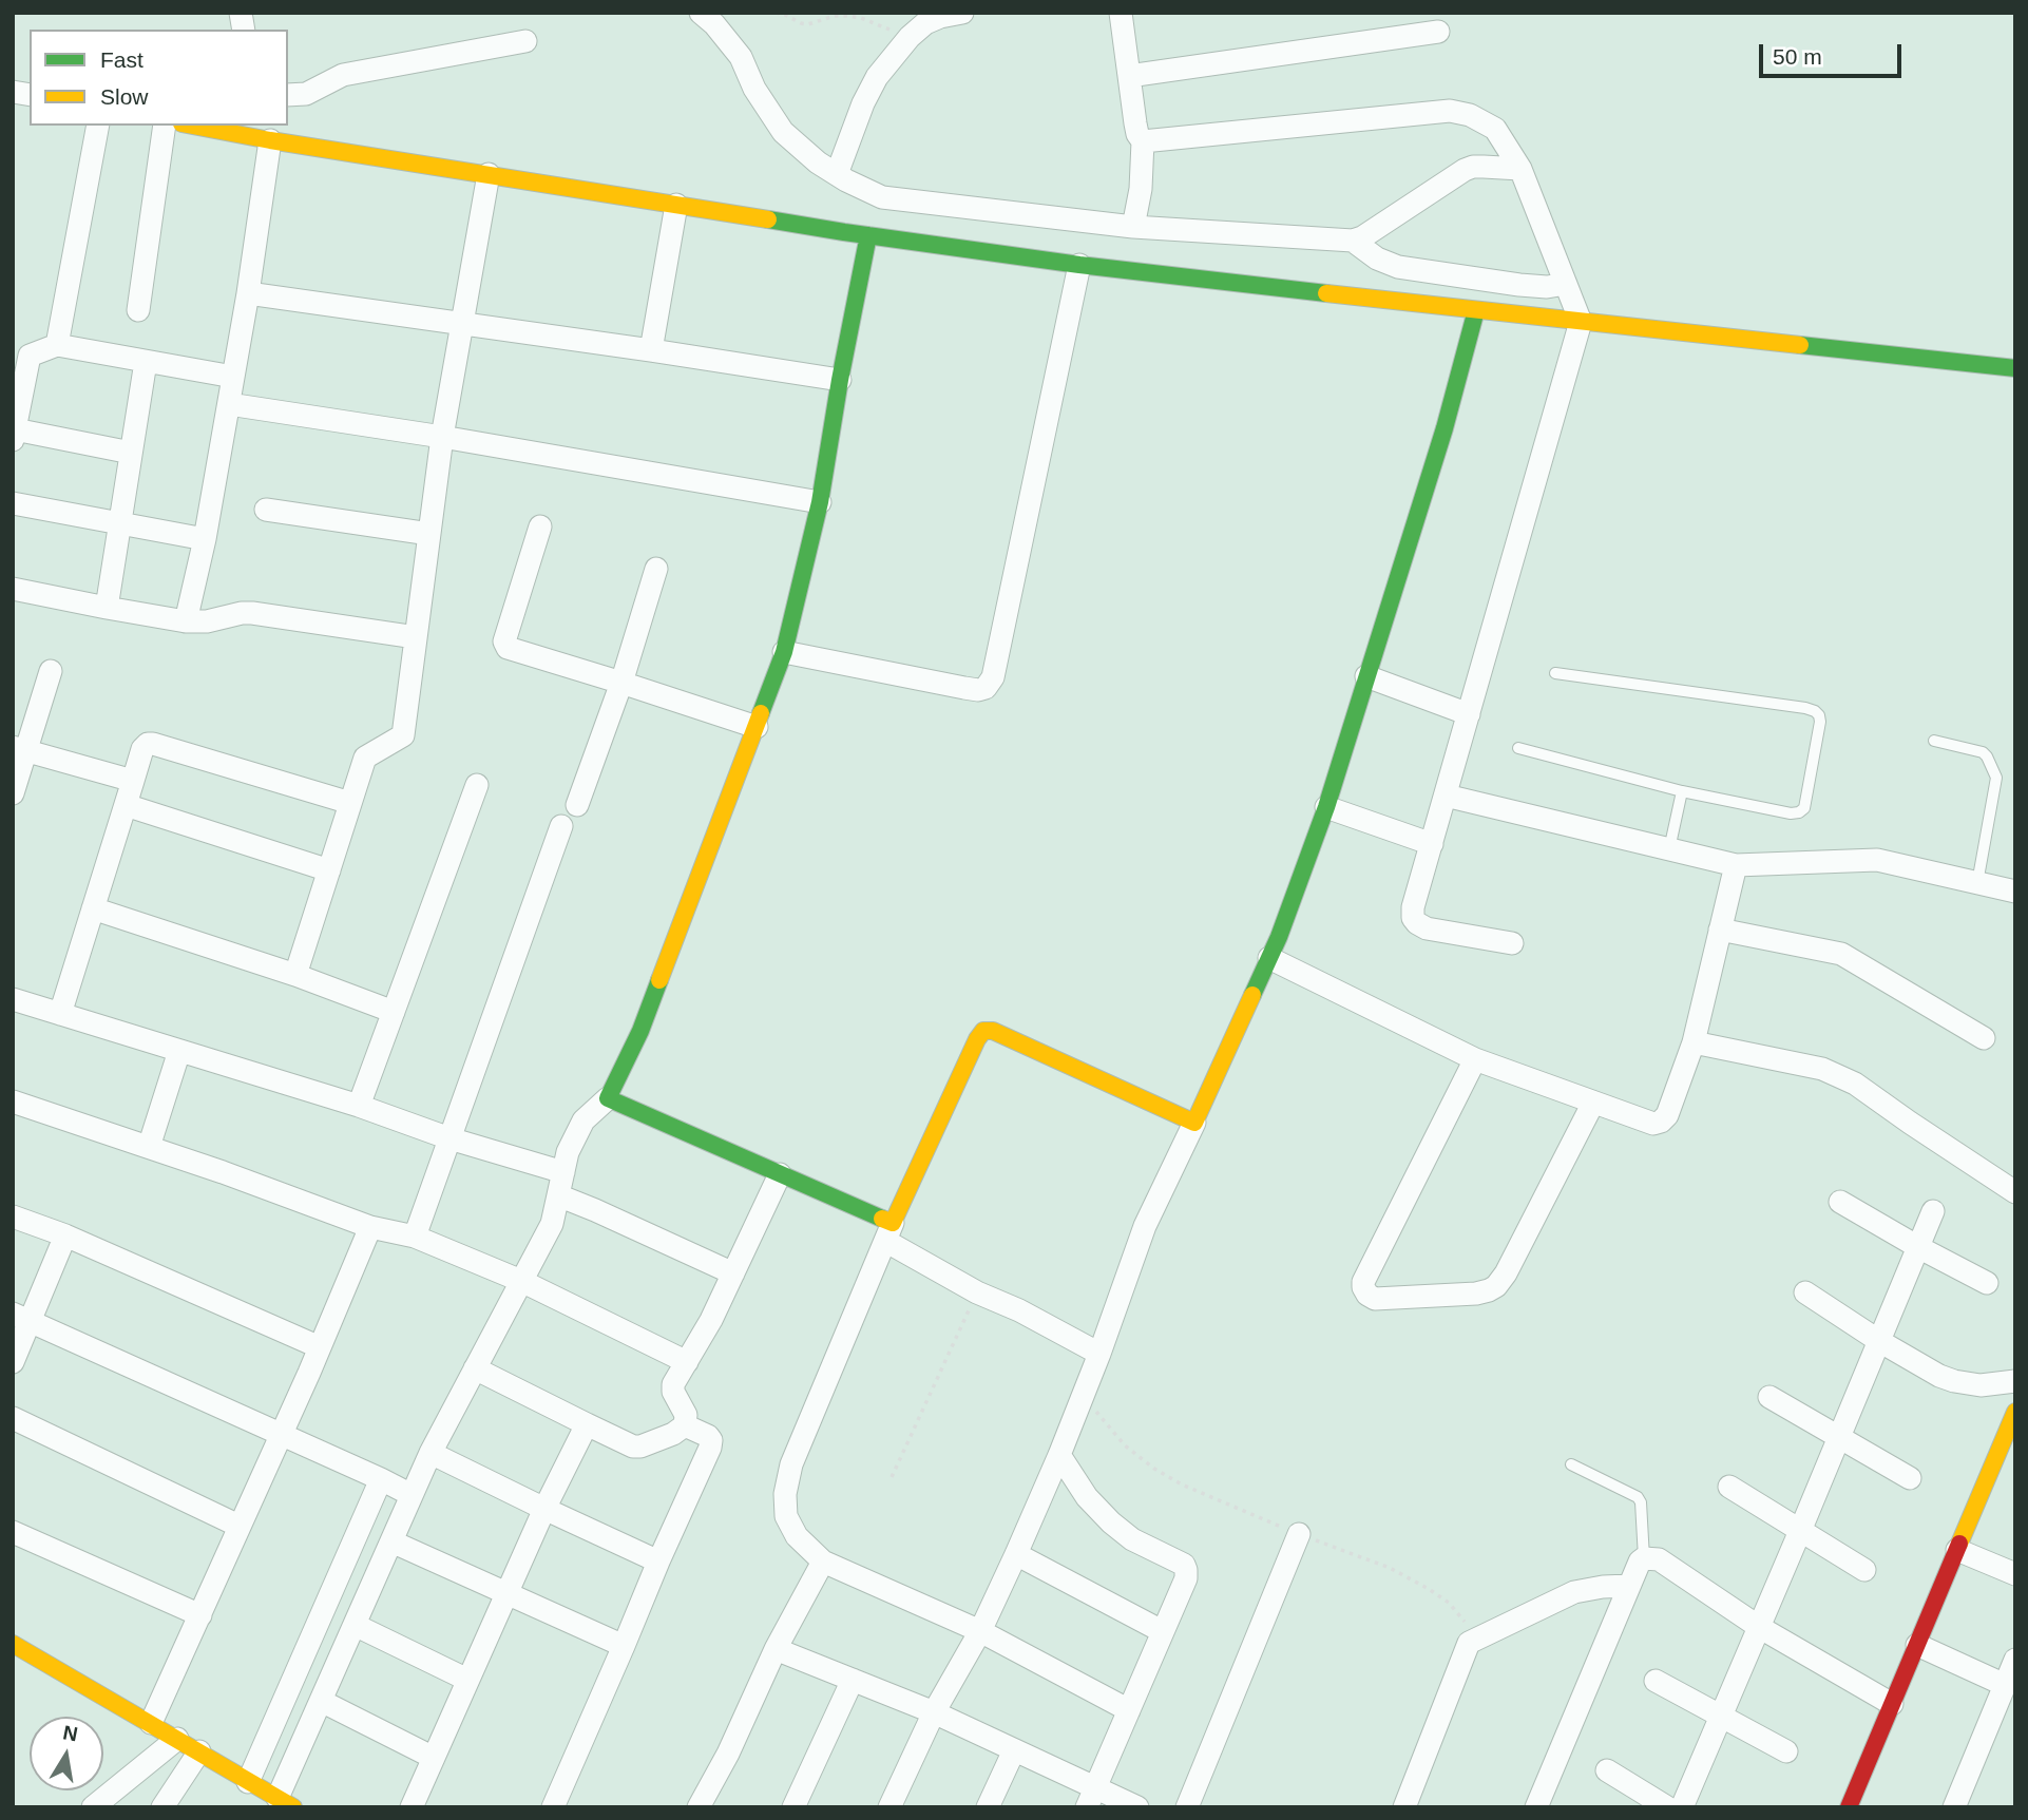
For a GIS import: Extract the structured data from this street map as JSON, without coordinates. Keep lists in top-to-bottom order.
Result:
{
  "legend": ["Fast", "Slow"],
  "scale_bar": "50 m",
  "north": "top"
}
